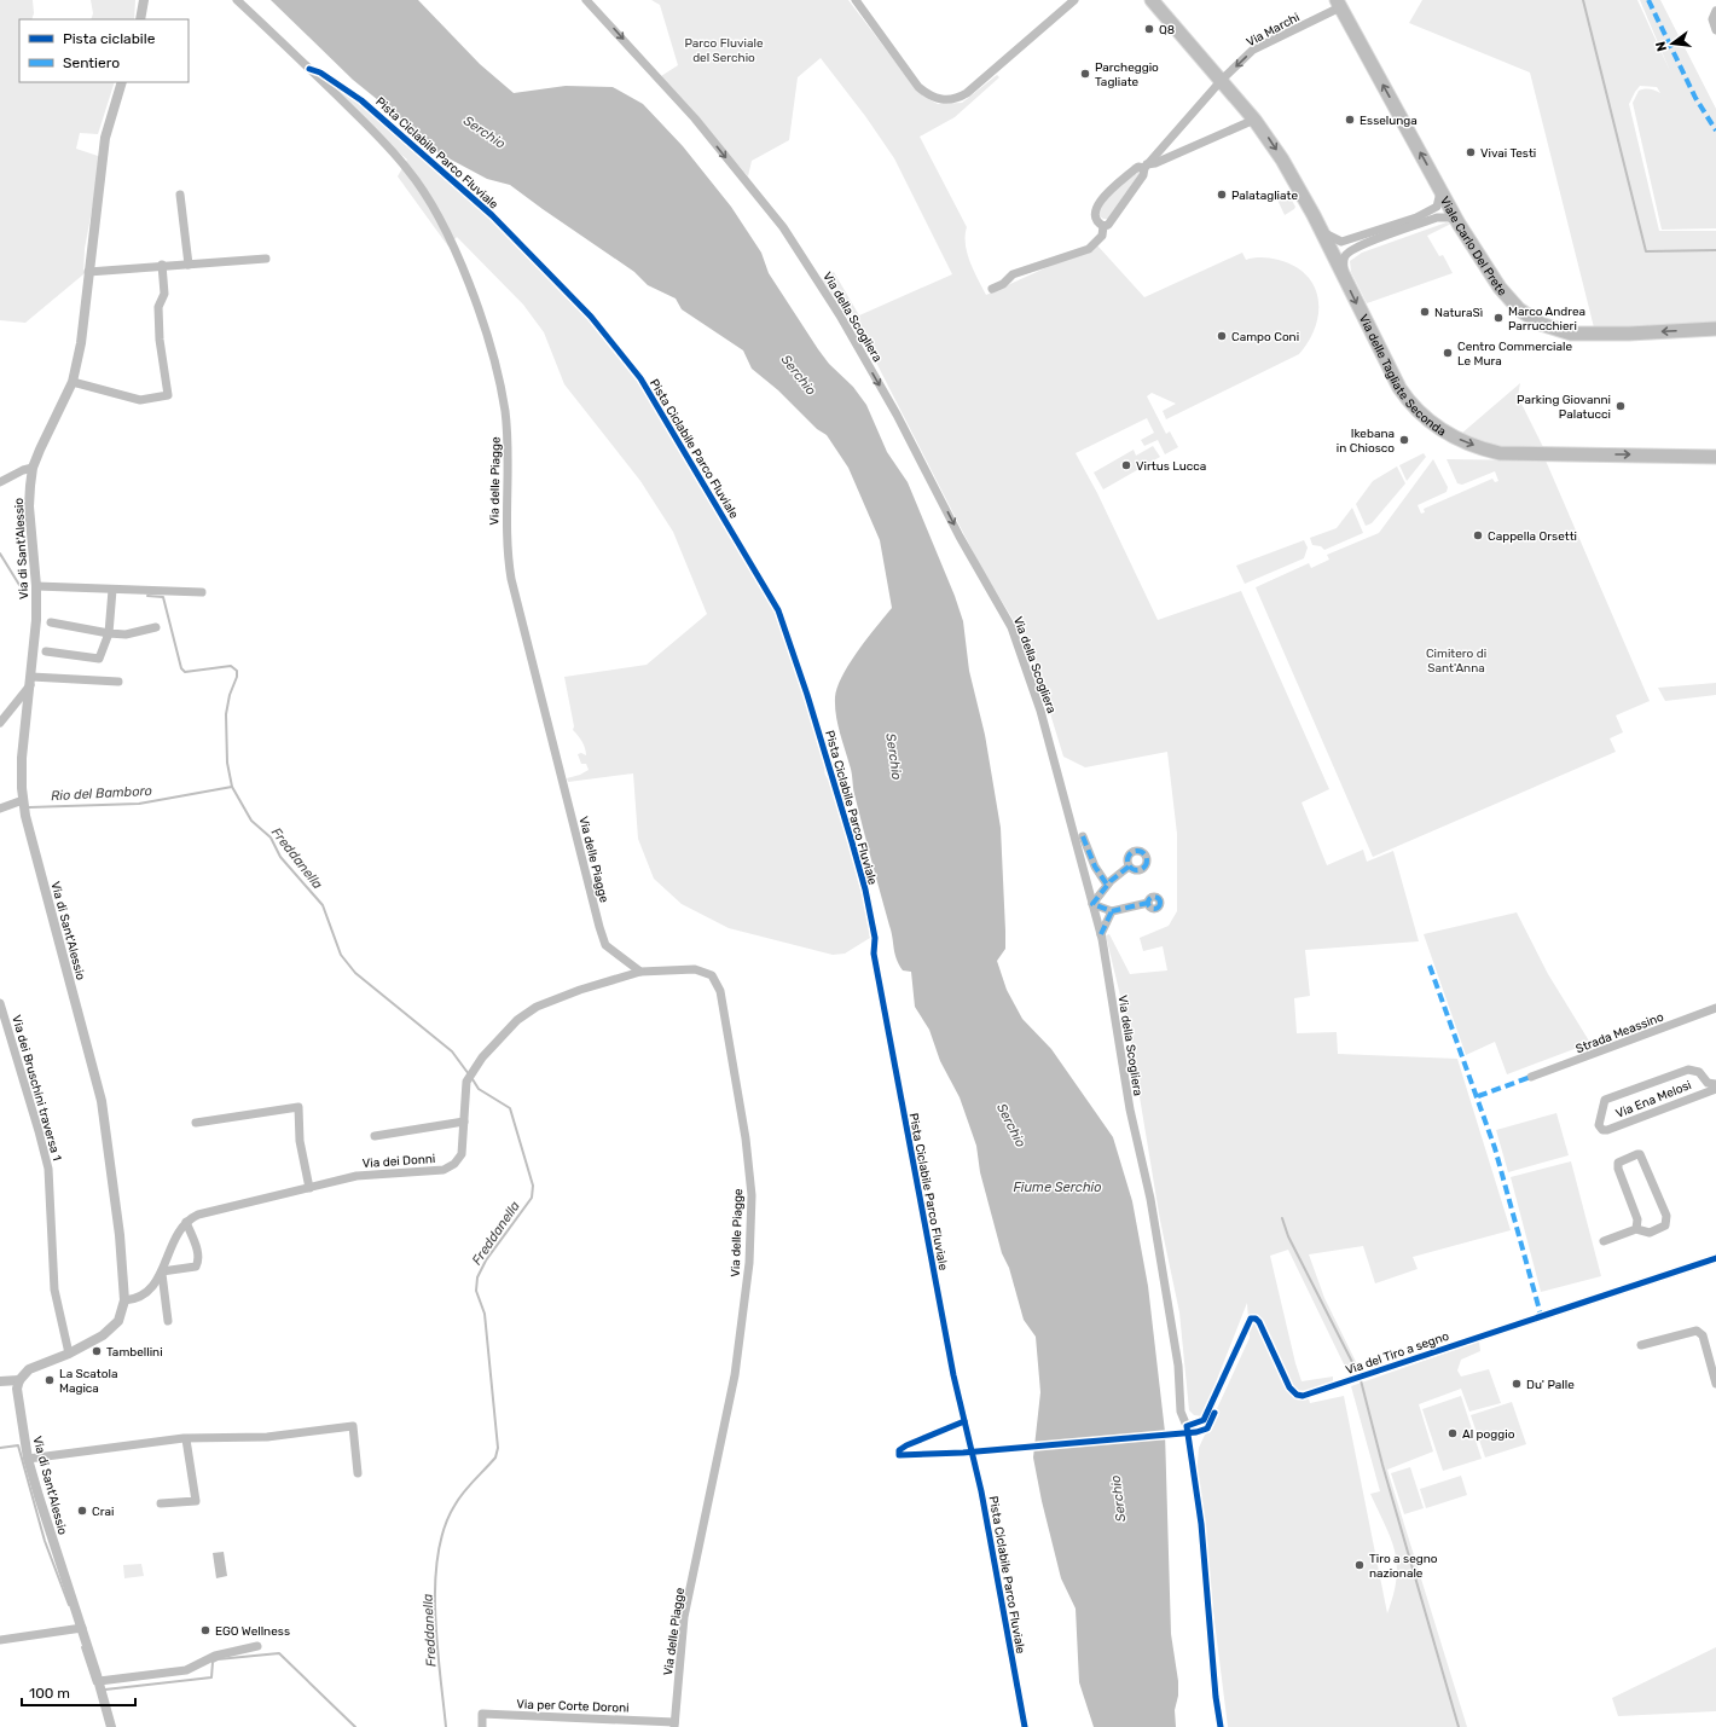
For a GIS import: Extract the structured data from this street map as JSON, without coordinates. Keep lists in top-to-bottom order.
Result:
{
  "streets": {
    "main road": ["Viale Carlo Del Prete", "Via delle Tagliate Seconda"],
    "street": [
      "Via Marchi",
      "Via della Scogliera",
      "Via delle Piagge",
      "Via di Sant'Alessio",
      "Strada Meassino",
      "Via dei Bruschini traversa 1",
      "Via Ena Melosi",
      "Via dei Donni",
      "Via del Tiro a segno",
      "Via per Corte Doroni"
    ],
    "cycle path": ["Pista Ciclabile Parco Fluviale"]
  },
  "crossings": [
    ["Via Marchi", "Viale Carlo Del Prete"],
    ["Via Marchi", "Via delle Tagliate Seconda"],
    ["Via della Scogliera", "Via del Tiro a segno"],
    ["Via delle Piagge", "Via dei Donni"],
    ["Via delle Piagge", "Via per Corte Doroni"],
    ["Via di Sant'Alessio", "Via dei Bruschini traversa 1"]
  ],
  "one_way": [
    "Via Marchi",
    "Viale Carlo Del Prete",
    "Via della Scogliera",
    "Via delle Tagliate Seconda"
  ],
  "water": [
    "Serchio",
    "Rio del Bamboro",
    "Freddanella",
    "Fiume Serchio"
  ],
  "parks": ["Parco Fluviale del Serchio", "Cimitero di Sant'Anna"],
  "places": [
    "Q8",
    "Parcheggio Tagliate",
    "Esselunga",
    "Vivai Testi",
    "Palatagliate",
    "NaturaSì",
    "Marco Andrea Parrucchieri",
    "Campo Coni",
    "Centro Commerciale Le Mura",
    "Parking Giovanni Palatucci",
    "Ikebana in Chiosco",
    "Virtus Lucca",
    "Cappella Orsetti",
    "Tambellini",
    "La Scatola Magica",
    "Du' Palle",
    "Al poggio",
    "Crai",
    "Tiro a segno nazionale",
    "EGO Wellness"
  ],
  "legend": ["Pista ciclabile", "Sentiero"],
  "scale_bar": "100 m",
  "north": "left"
}
